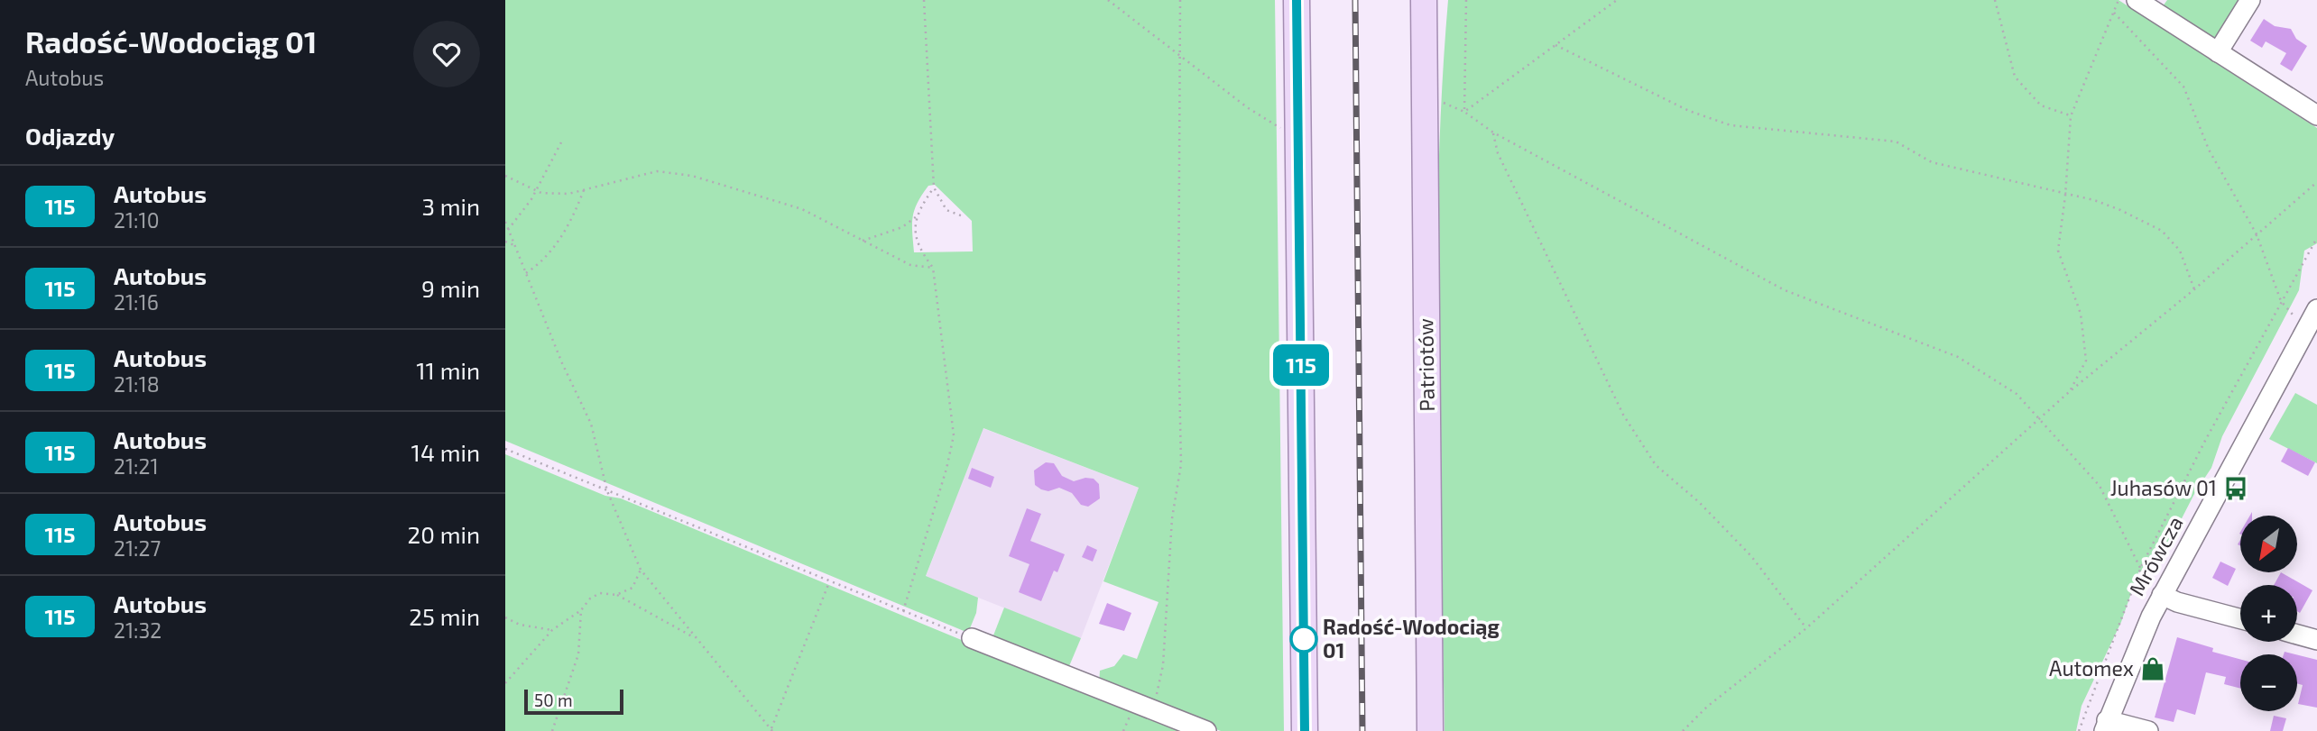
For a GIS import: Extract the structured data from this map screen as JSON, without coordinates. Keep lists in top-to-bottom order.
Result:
{
  "streets": {
    "main road": ["Patriotów"],
    "street": ["Mrówcza"]
  },
  "places": {
    "bus stop": ["Juhasów 01"],
    "other": ["Radość-Wodociąg 01"],
    "shop": ["Automex"]
  },
  "lines": ["bus line 115"],
  "scale_bar": "50 m",
  "north": "bottom left",
  "page": {
    "heading": [
      ["Radość-Wodociąg 01", "Autobus"],
      "Odjazdy"
    ],
    "on_map": "115",
    "list": [
      {
        "mark": "115",
        "name": "Autobus",
        "note": "21:10",
        "value": "3 min"
      },
      {
        "mark": "115",
        "name": "Autobus",
        "note": "21:16",
        "value": "9 min"
      },
      {
        "mark": "115",
        "name": "Autobus",
        "note": "21:18",
        "value": "11 min"
      },
      {
        "mark": "115",
        "name": "Autobus",
        "note": "21:21",
        "value": "14 min"
      },
      {
        "mark": "115",
        "name": "Autobus",
        "note": "21:27",
        "value": "20 min"
      },
      {
        "mark": "115",
        "name": "Autobus",
        "note": "21:32",
        "value": "25 min"
      }
    ],
    "map_buttons": ["+", "−"],
    "scale": "50 m"
  }
}
